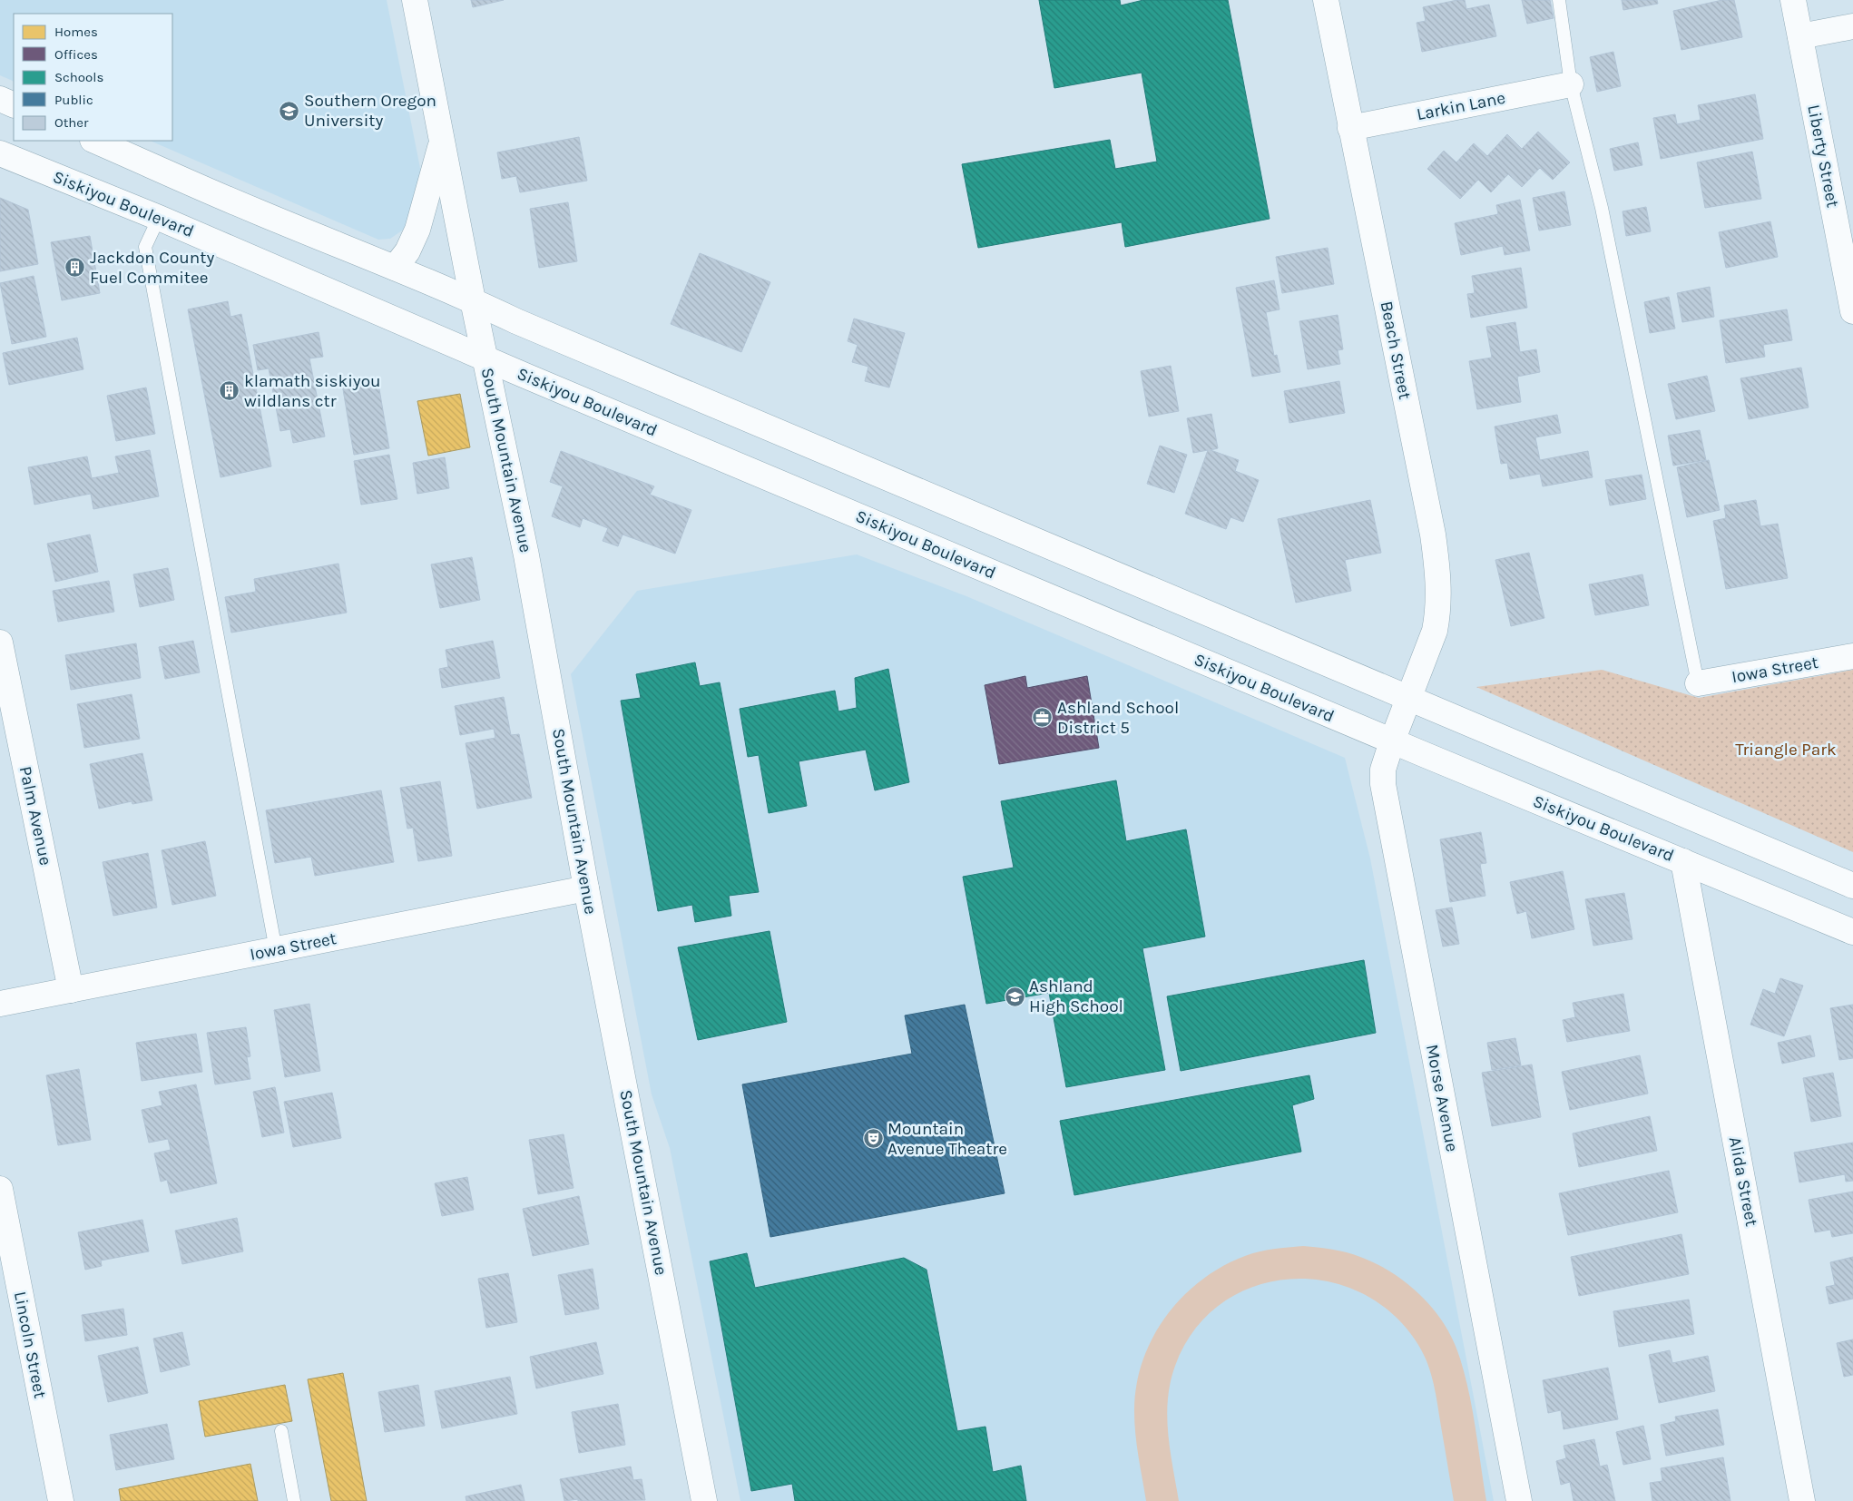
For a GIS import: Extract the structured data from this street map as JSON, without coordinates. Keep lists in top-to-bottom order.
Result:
{
  "streets": {
    "street": [
      "Larkin Lane",
      "Liberty Street",
      "Siskiyou Boulevard",
      "Beach Street",
      "South Mountain Avenue",
      "Iowa Street",
      "Palm Avenue",
      "Morse Avenue",
      "Alida Street",
      "Lincoln Street"
    ]
  },
  "crossings": [
    ["Larkin Lane", "Beach Street"],
    ["Siskiyou Boulevard", "South Mountain Avenue"],
    ["Siskiyou Boulevard", "Morse Avenue"],
    ["Siskiyou Boulevard", "Alida Street"],
    ["Beach Street", "Morse Avenue"],
    ["South Mountain Avenue", "Iowa Street"],
    ["Iowa Street", "Palm Avenue"]
  ],
  "parks": ["Triangle Park"],
  "places": {
    "school or university": ["Southern Oregon University", "Ashland High School"],
    "building": ["Jackdon County Fuel Commitee", "klamath siskiyou wildlans ctr"],
    "office": ["Ashland School District 5"],
    "theatre": ["Mountain Avenue Theatre"]
  },
  "legend": [
    "Homes",
    "Offices",
    "Schools",
    "Public",
    "Other"
  ]
}
